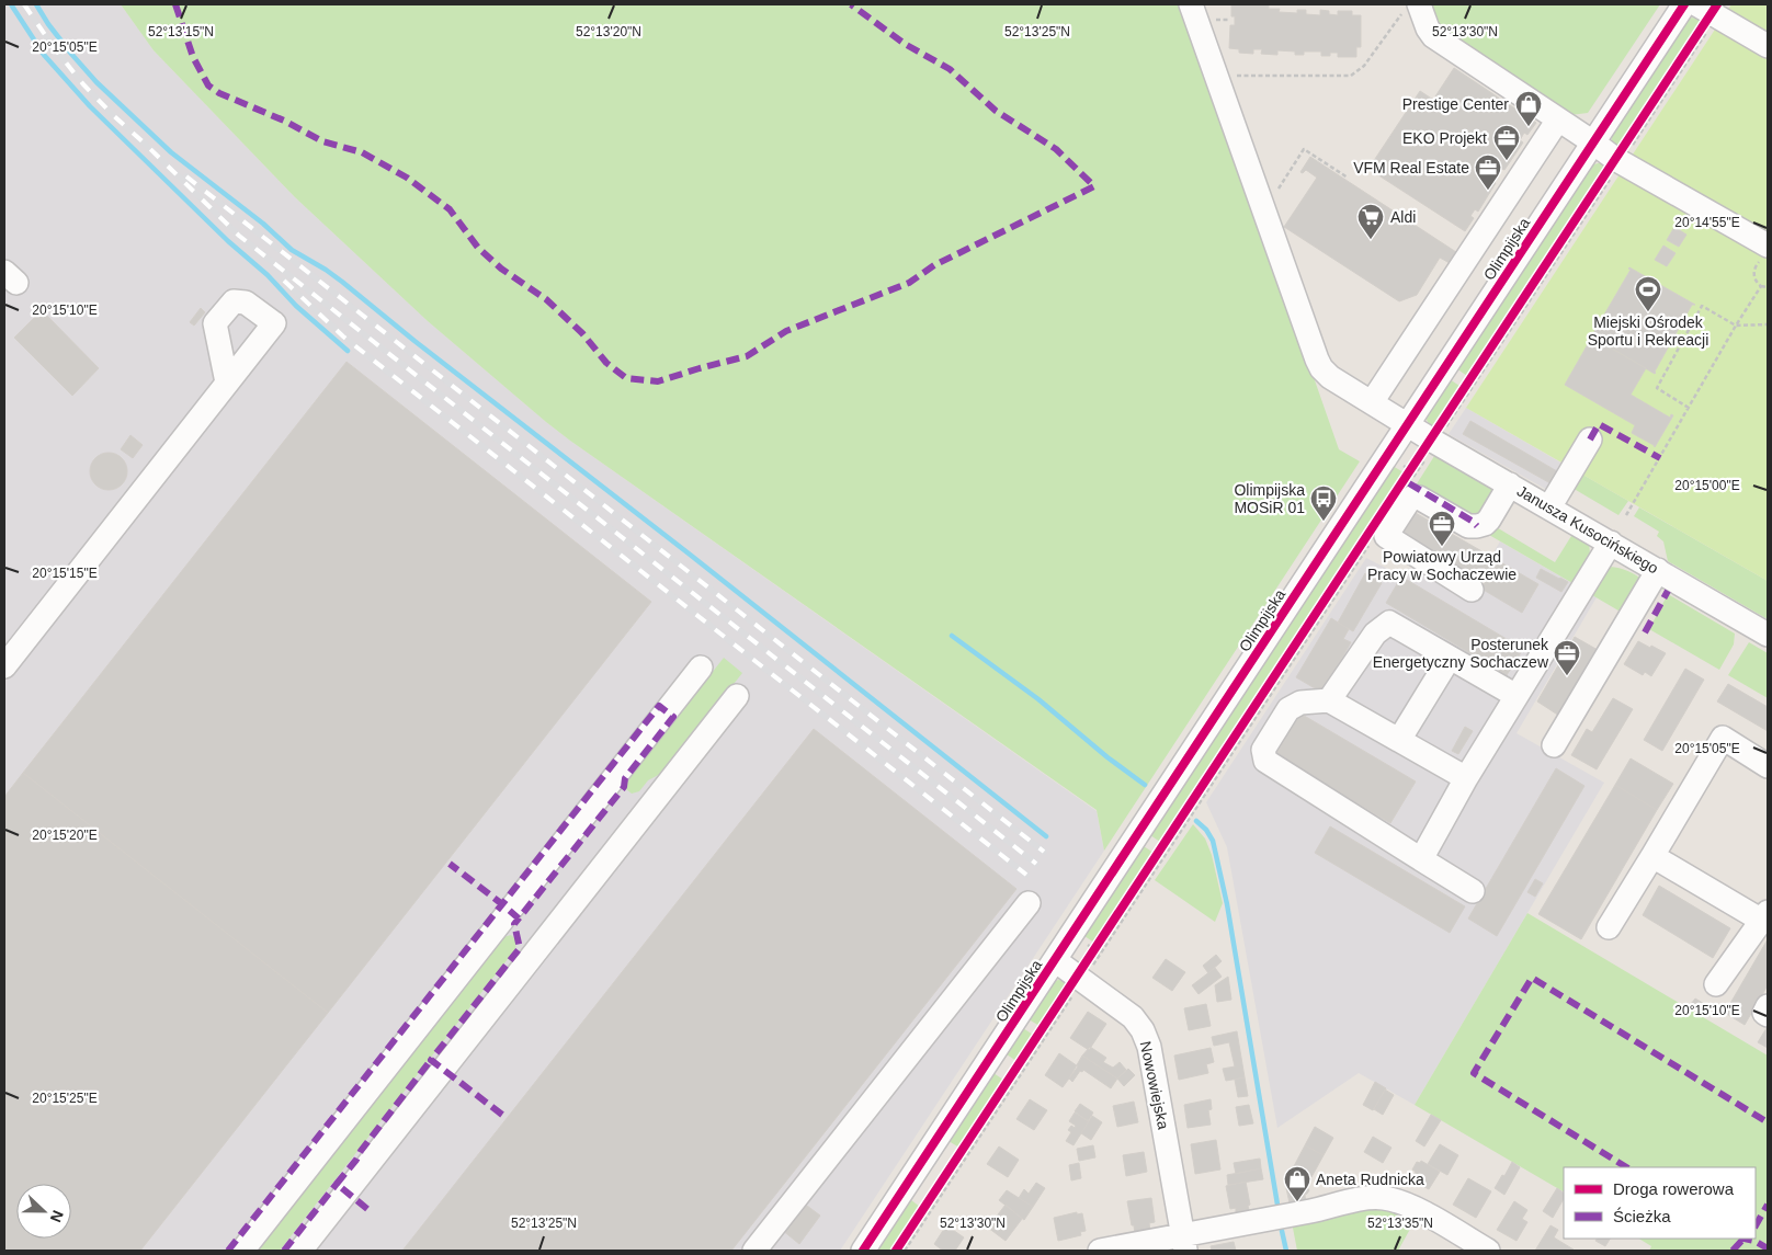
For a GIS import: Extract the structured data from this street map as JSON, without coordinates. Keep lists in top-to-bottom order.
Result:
{
  "streets": {
    "street": ["Olimpijska", "Janusza Kusocińskiego", "Nowowiejska"]
  },
  "crossings": [
    ["Olimpijska", "Janusza Kusocińskiego"],
    ["Olimpijska", "Nowowiejska"]
  ],
  "places": {
    "shop": ["Prestige Center", "Aneta Rudnicka"],
    "office": [
      "EKO Projekt",
      "VFM Real Estate",
      "Powiatowy Urząd Pracy w Sochaczewie",
      "Posterunek Energetyczny Sochaczew"
    ],
    "supermarket": ["Aldi"],
    "sports": ["Miejski Ośrodek Sportu i Rekreacji"],
    "bus stop": ["Olimpijska MOSiR 01"]
  },
  "legend": ["Droga rowerowa", "Ścieżka"],
  "north": "right",
  "coordinates": [
    "52°13'15\"N",
    "52°13'20\"N",
    "52°13'25\"N",
    "52°13'30\"N",
    "20°15'05\"E",
    "20°14'55\"E",
    "20°15'10\"E",
    "20°15'00\"E",
    "20°15'15\"E",
    "20°15'20\"E",
    "20°15'25\"E",
    "52°13'35\"N"
  ]
}
